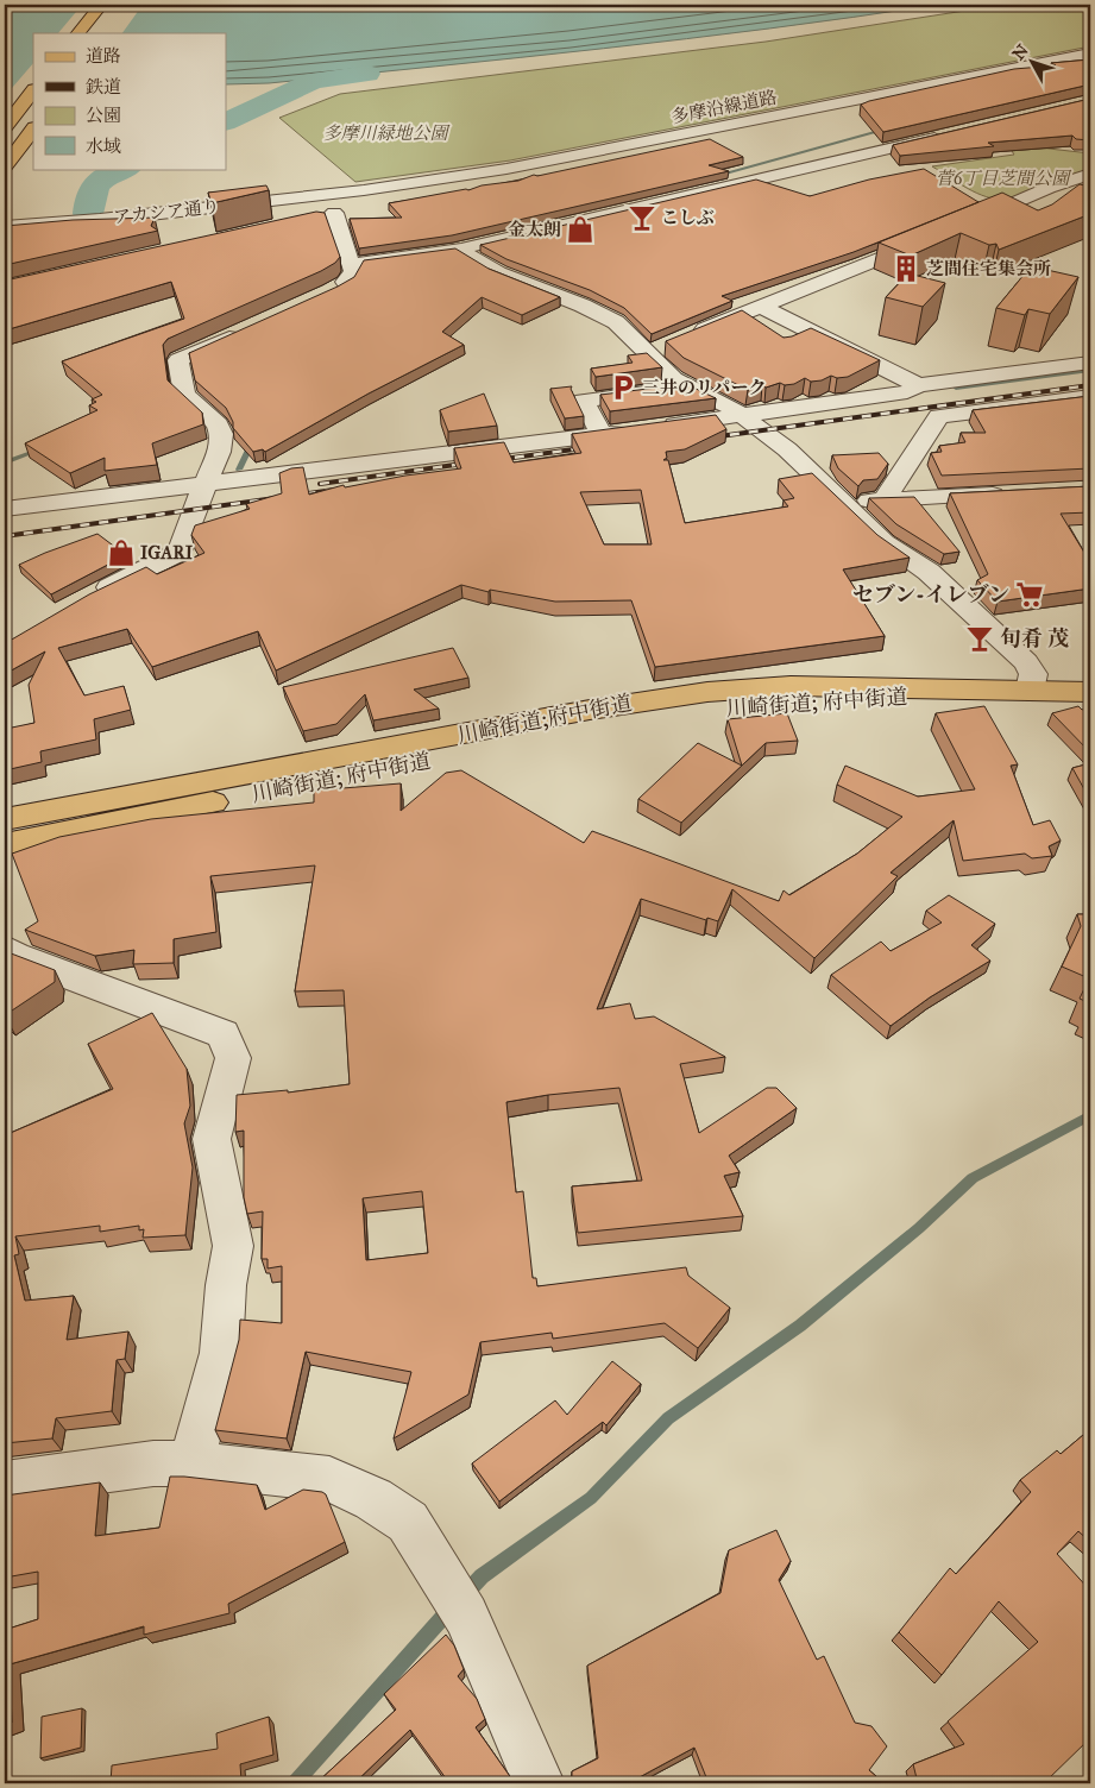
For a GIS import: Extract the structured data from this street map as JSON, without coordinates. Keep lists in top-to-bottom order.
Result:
{
  "streets": {
    "main road": ["川崎街道; 府中街道", "川崎街道;府中街道"],
    "street": ["多摩沿線道路", "アカシア通り"]
  },
  "crossings": [
    ["多摩沿線道路", "アカシア通り"],
    ["川崎街道; 府中街道", "川崎街道;府中街道"]
  ],
  "parks": ["多摩川緑地公園", "菅6丁目芝間公園"],
  "places": {
    "bar": ["こしぶ", "旬肴 茂"],
    "shop": ["金太朗", "IGARI"],
    "building": ["芝間住宅集会所"],
    "parking": ["三井のリパーク"],
    "supermarket": ["セブン-イレブン"]
  },
  "legend": [
    "道路",
    "鉄道",
    "公園",
    "水域"
  ],
  "north": "top left"
}
